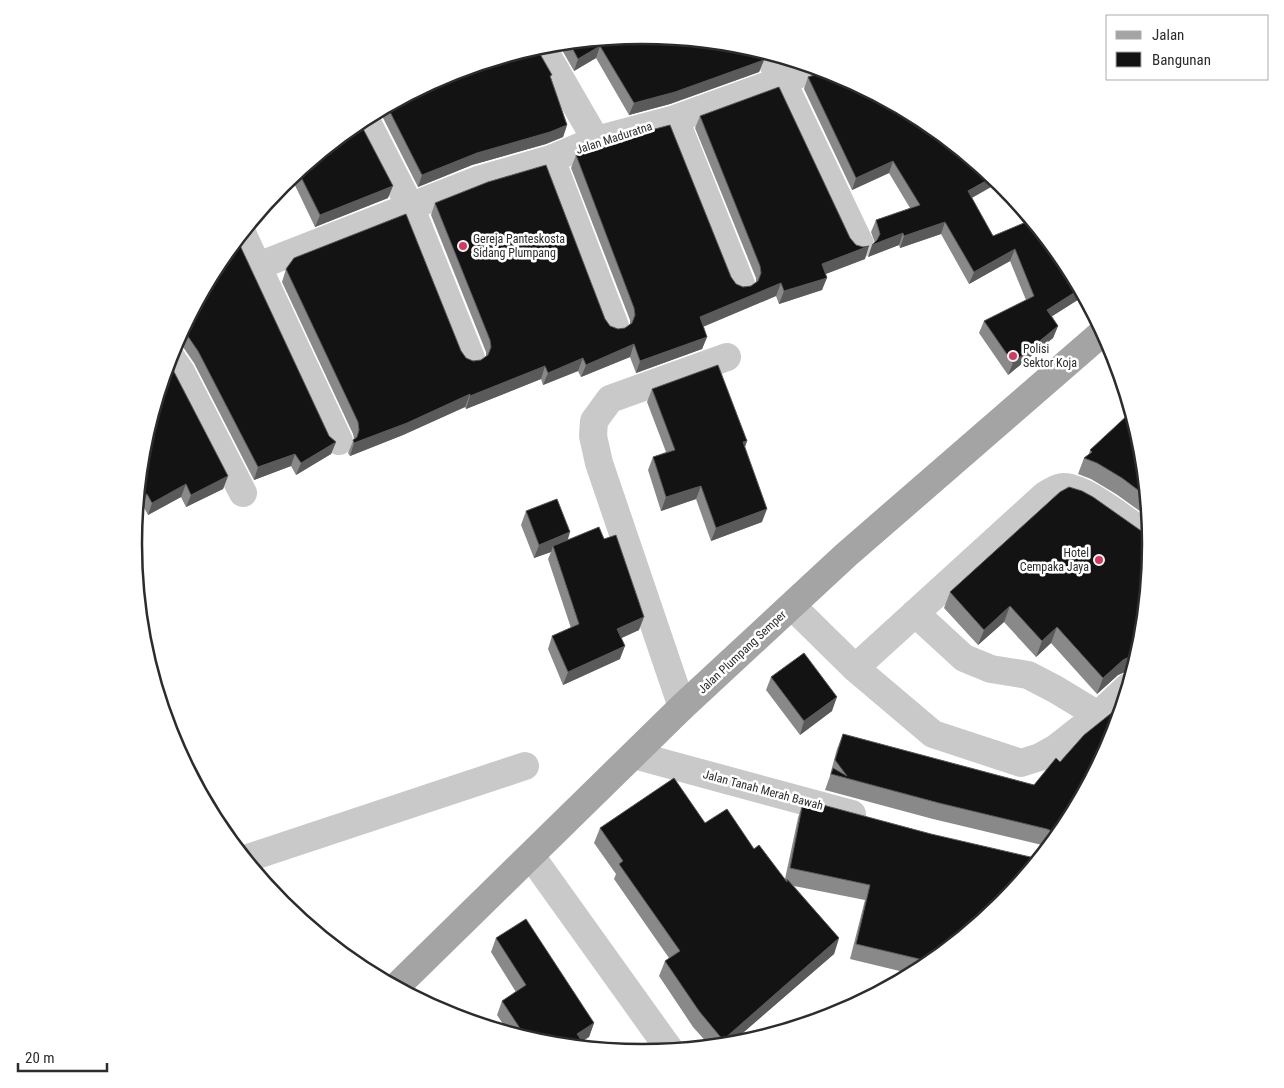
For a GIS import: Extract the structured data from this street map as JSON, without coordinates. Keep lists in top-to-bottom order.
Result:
{
  "streets": {
    "main road": ["Jalan Plumpang Semper"],
    "street": ["Jalan Maduratna", "Jalan Tanah Merah Bawah"]
  },
  "crossings": [
    ["Jalan Plumpang Semper", "Jalan Tanah Merah Bawah"]
  ],
  "places": ["Gereja Panteskosta Sidang Plumpang", "Polisi Sektor Koja", "Hotel Cempaka Jaya"],
  "legend": ["Jalan", "Bangunan"],
  "scale_bar": "20 m"
}
